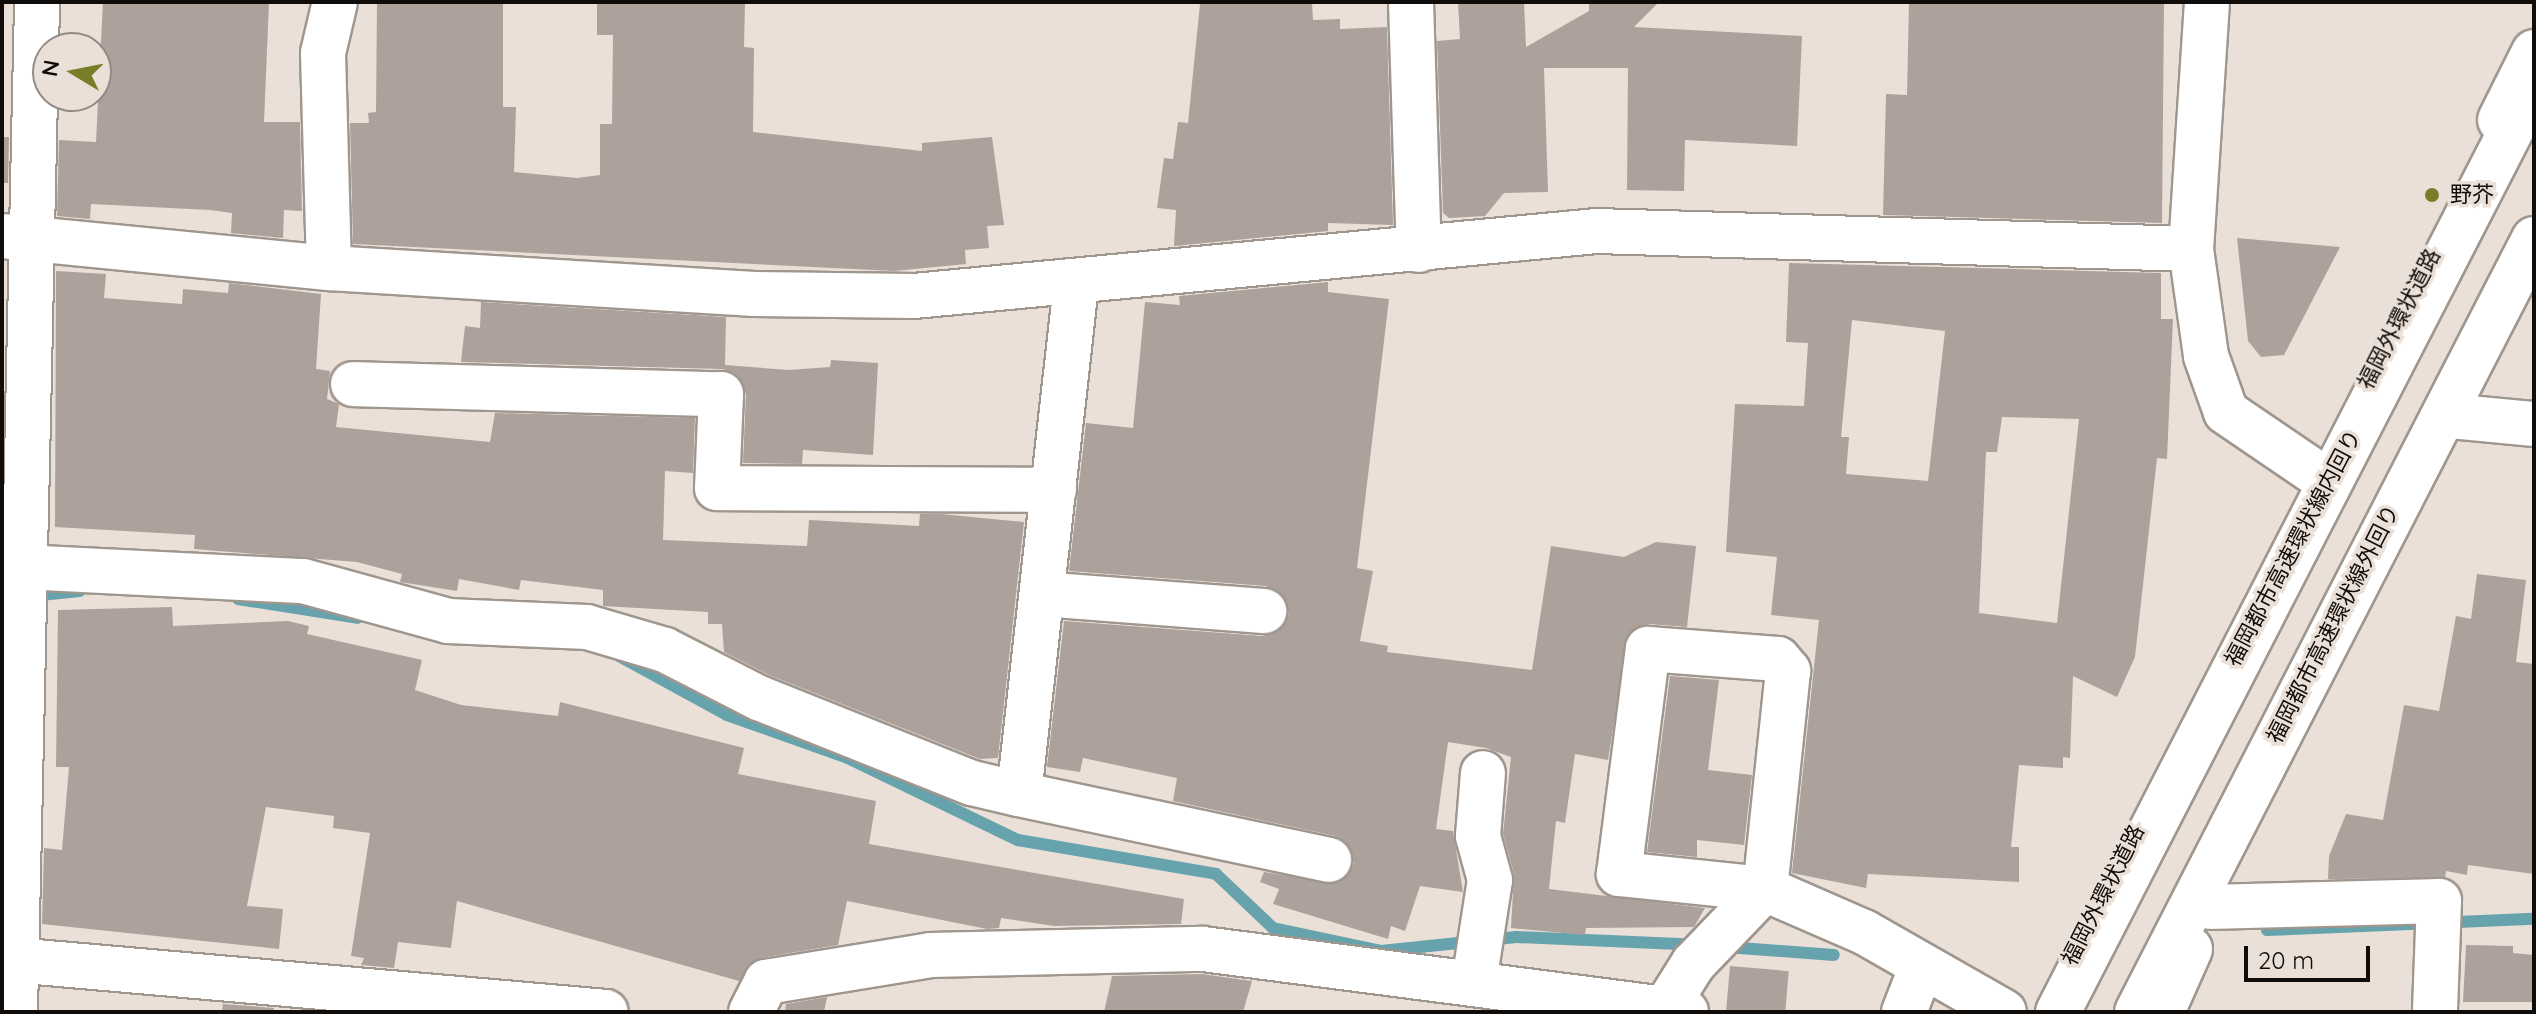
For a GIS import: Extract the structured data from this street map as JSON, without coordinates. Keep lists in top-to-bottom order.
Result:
{
  "streets": {
    "main road": ["福岡外環状道路", "福岡都市高速環状線内回り", "福岡都市高速環状線外回り"]
  },
  "places": ["野芥"],
  "scale_bar": "20 m",
  "north": "left"
}
